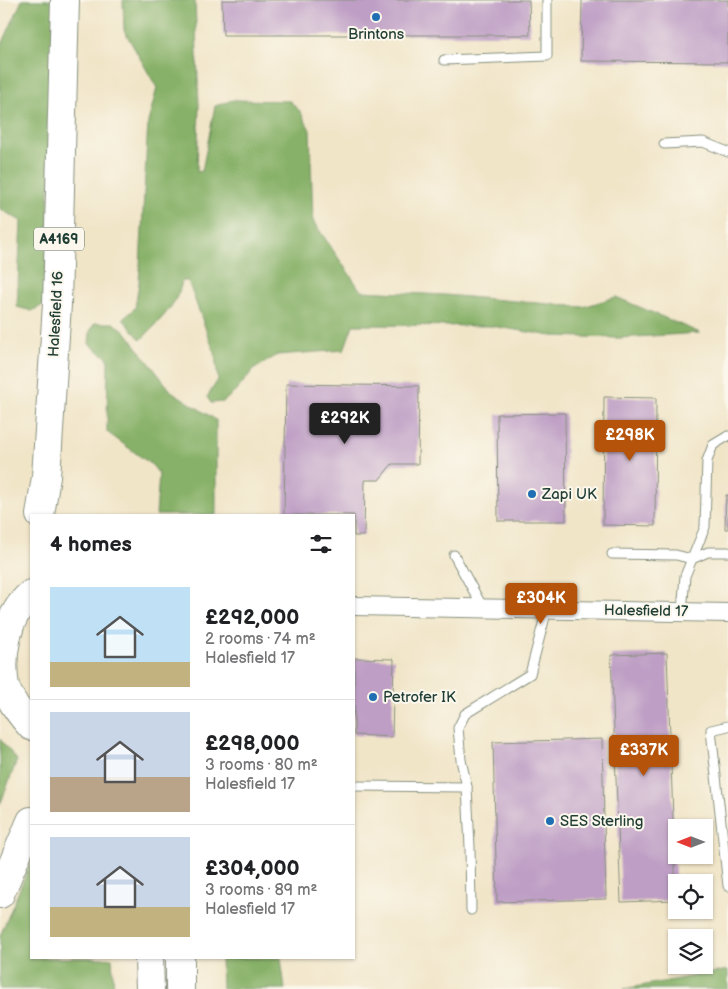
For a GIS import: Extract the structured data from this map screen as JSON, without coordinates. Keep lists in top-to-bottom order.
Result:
{
  "streets": {
    "main road": ["A4169", "Halesfield 16"],
    "street": ["Halesfield 17"]
  },
  "places": [
    "Brintons",
    "Zapi UK",
    "Petrofer IK",
    "SES Sterling"
  ],
  "north": "left",
  "page": {
    "price": [
      "£292K",
      "£298K",
      "£304K",
      "£337K"
    ],
    "heading": "4 homes",
    "list": [
      {
        "name": "£292,000",
        "note": "2 rooms · 74 m² · Halesfield 17"
      },
      {
        "name": "£298,000",
        "note": "3 rooms · 80 m² · Halesfield 17"
      },
      {
        "name": "£304,000",
        "note": "3 rooms · 89 m² · Halesfield 17"
      }
    ]
  }
}
